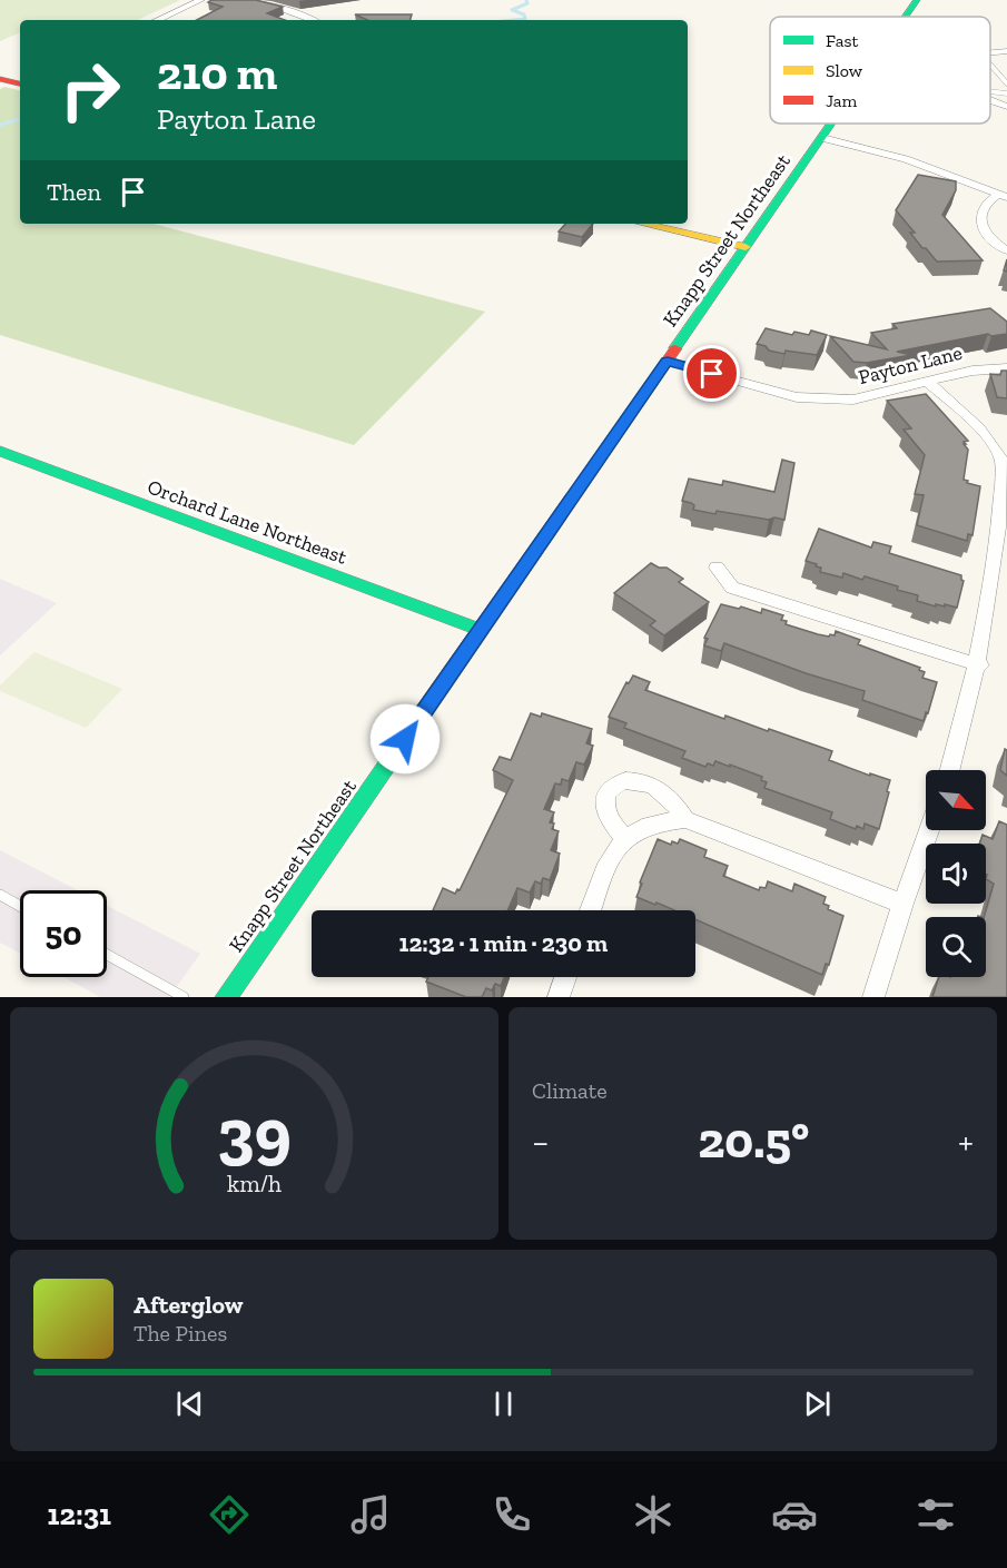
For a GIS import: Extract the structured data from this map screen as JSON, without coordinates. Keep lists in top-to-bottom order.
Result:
{
  "streets": {
    "main road": ["Knapp Street Northeast", "Orchard Lane Northeast"],
    "street": ["Payton Lane"]
  },
  "crossings": [
    ["Knapp Street Northeast", "Payton Lane"],
    ["Knapp Street Northeast", "Orchard Lane Northeast"]
  ],
  "legend": ["Fast", "Slow", "Jam"],
  "north": "bottom right",
  "page": {
    "turn": ["210 m", "Payton Lane"],
    "then": "Then",
    "limit": "50",
    "trip": "12:32 · 1 min · 230 m",
    "tile": "Climate",
    "heat": ["−", "20.5°", "+"],
    "song": ["Afterglow", "The Pines"],
    "tabs": "12:31",
    "gauge": ["39", "km/h"]
  }
}
